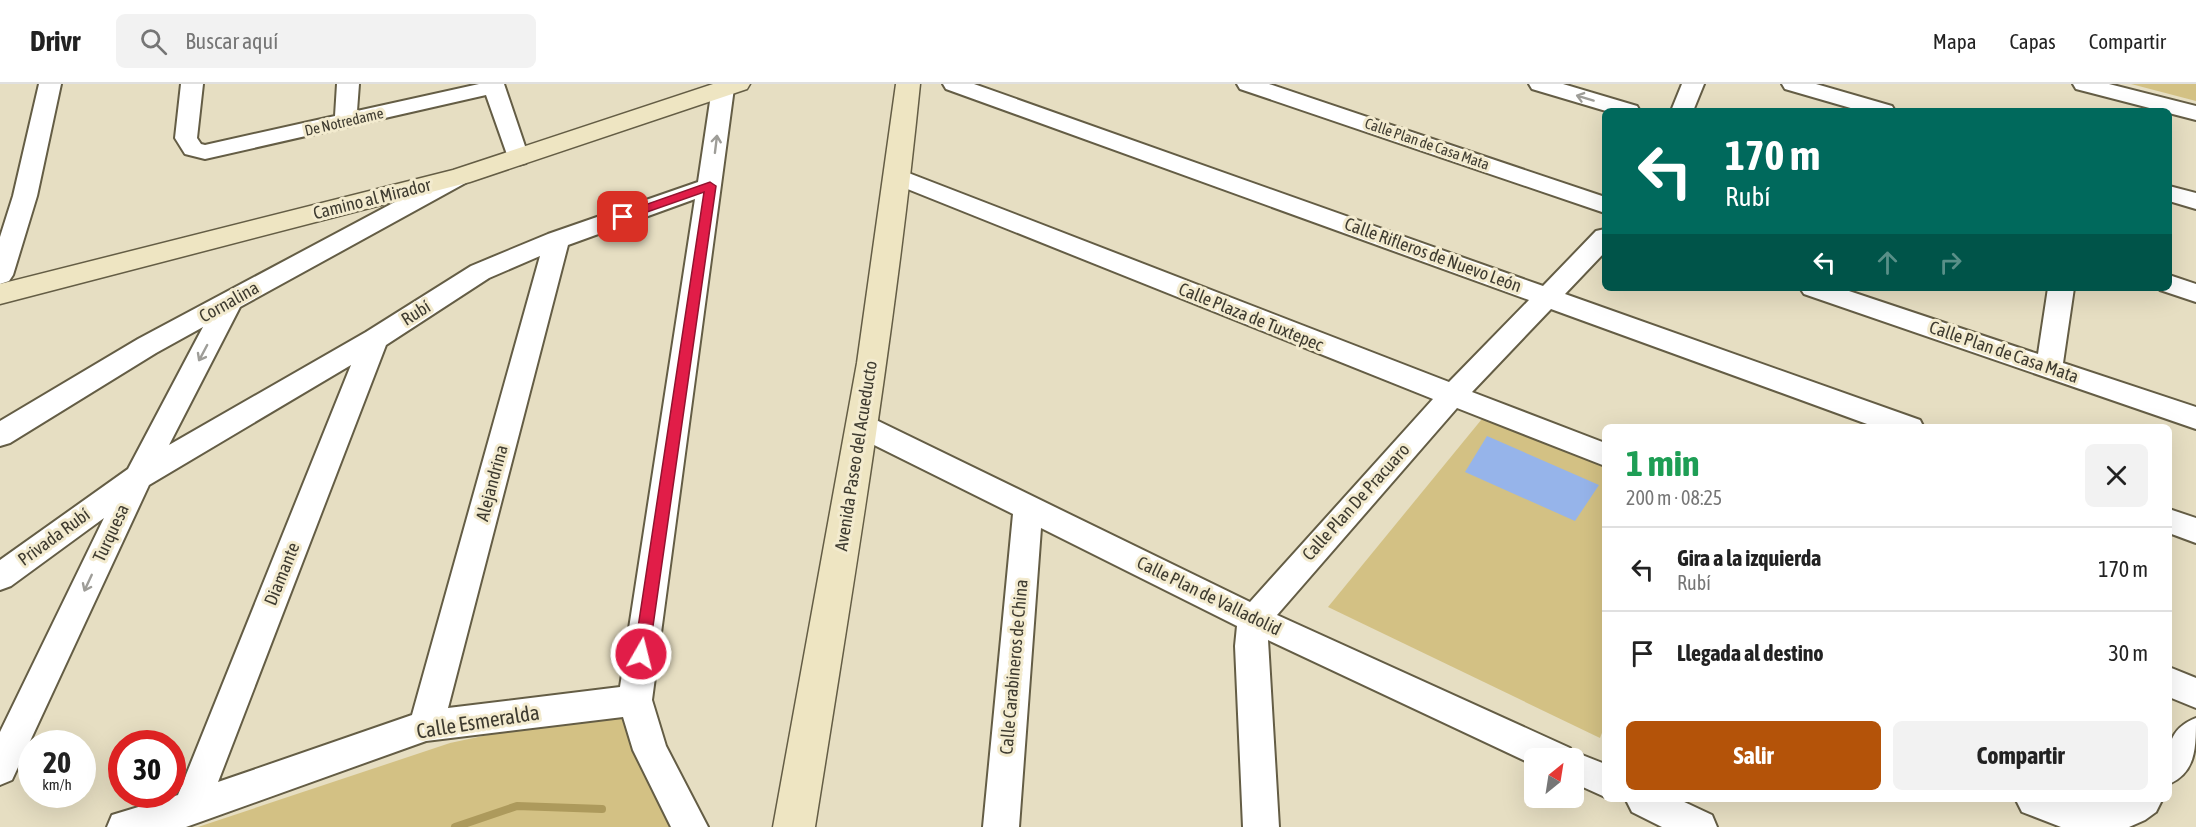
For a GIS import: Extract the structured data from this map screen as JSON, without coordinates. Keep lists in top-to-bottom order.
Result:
{
  "streets": {
    "street": [
      "De Notredame",
      "Calle Plan de Casa Mata",
      "Camino al Mirador",
      "Calle Rifleros de Nuevo León",
      "Cornalina",
      "Rubí",
      "Calle Plaza de Tuxtepec",
      "Avenida Paseo del Acueducto",
      "Alejandrina",
      "Calle Plan De Pracuaro",
      "Turquesa",
      "Privada Rubí",
      "Diamante",
      "Calle Plan de Valladolid",
      "Calle Carabineros de China",
      "Calle Esmeralda"
    ]
  },
  "crossings": [
    ["Camino al Mirador", "Cornalina"],
    ["Calle Rifleros de Nuevo León", "Calle Plan De Pracuaro"],
    ["Cornalina", "Turquesa"],
    ["Rubí", "Alejandrina"],
    ["Rubí", "Turquesa"],
    ["Rubí", "Privada Rubí"],
    ["Rubí", "Diamante"],
    ["Calle Plaza de Tuxtepec", "Avenida Paseo del Acueducto"],
    ["Calle Plaza de Tuxtepec", "Calle Plan De Pracuaro"],
    ["Avenida Paseo del Acueducto", "Calle Plan de Valladolid"],
    ["Alejandrina", "Calle Esmeralda"],
    ["Calle Plan De Pracuaro", "Calle Plan de Valladolid"],
    ["Turquesa", "Privada Rubí"],
    ["Diamante", "Calle Esmeralda"],
    ["Calle Plan de Valladolid", "Calle Carabineros de China"]
  ],
  "one_way": ["Turquesa"],
  "north": "top right",
  "page": {
    "header": "Drivr",
    "search": "Buscar aquí",
    "nav": ["Mapa", "Capas", "Compartir"],
    "turn": ["170 m", "Rubí"],
    "heading": ["1 min", "200 m · 08:25"],
    "list": [
      {
        "name": "Gira a la izquierda",
        "note": "Rubí",
        "value": "170 m"
      },
      {
        "name": "Llegada al destino",
        "value": "30 m"
      }
    ],
    "buttons": ["Salir", "Compartir"],
    "speed": "20 km/h",
    "limit": "30"
  }
}
